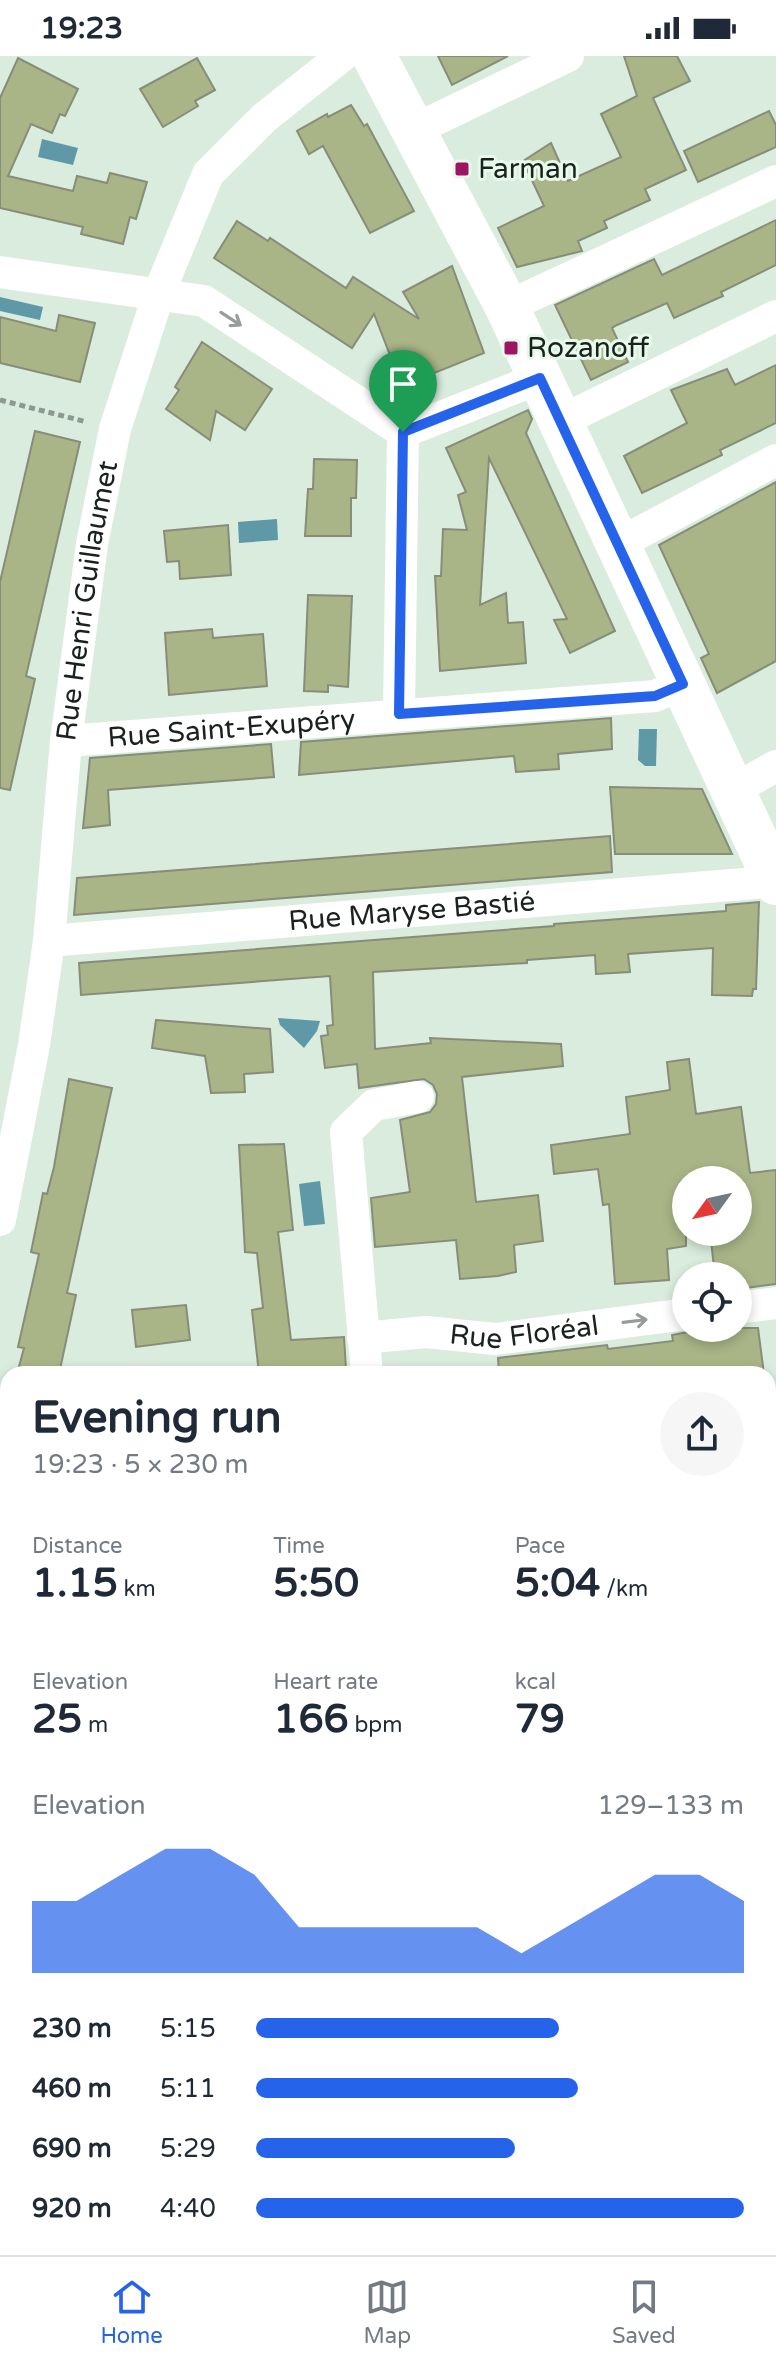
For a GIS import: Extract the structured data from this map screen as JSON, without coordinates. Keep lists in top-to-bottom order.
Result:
{
  "streets": {
    "street": [
      "Rue Henri Guillaumet",
      "Rue Saint-Exupéry",
      "Rue Maryse Bastié",
      "Rue Floréal"
    ]
  },
  "crossings": [
    ["Rue Henri Guillaumet", "Rue Saint-Exupéry"],
    ["Rue Henri Guillaumet", "Rue Maryse Bastié"]
  ],
  "one_way": ["Rue Floréal"],
  "places": {
    "transit": ["Farman", "Rozanoff"]
  },
  "north": "bottom left",
  "page": {
    "status": "19:23",
    "heading": ["Evening run", "19:23 · 5 × 230 m"],
    "stats": [
      ["Distance", "1.15 km"],
      ["Time", "5:50"],
      ["Pace", "5:04 /km"],
      ["Elevation", "25 m"],
      ["Heart rate", "166 bpm"],
      ["kcal", "79"]
    ],
    "chart": ["Elevation", "129–133 m"],
    "list": [
      {
        "name": "230 m",
        "note": "5:15"
      },
      {
        "name": "460 m",
        "note": "5:11"
      },
      {
        "name": "690 m",
        "note": "5:29"
      },
      {
        "name": "920 m",
        "note": "4:40"
      }
    ],
    "tabs": ["Home", "Map", "Saved"]
  }
}
